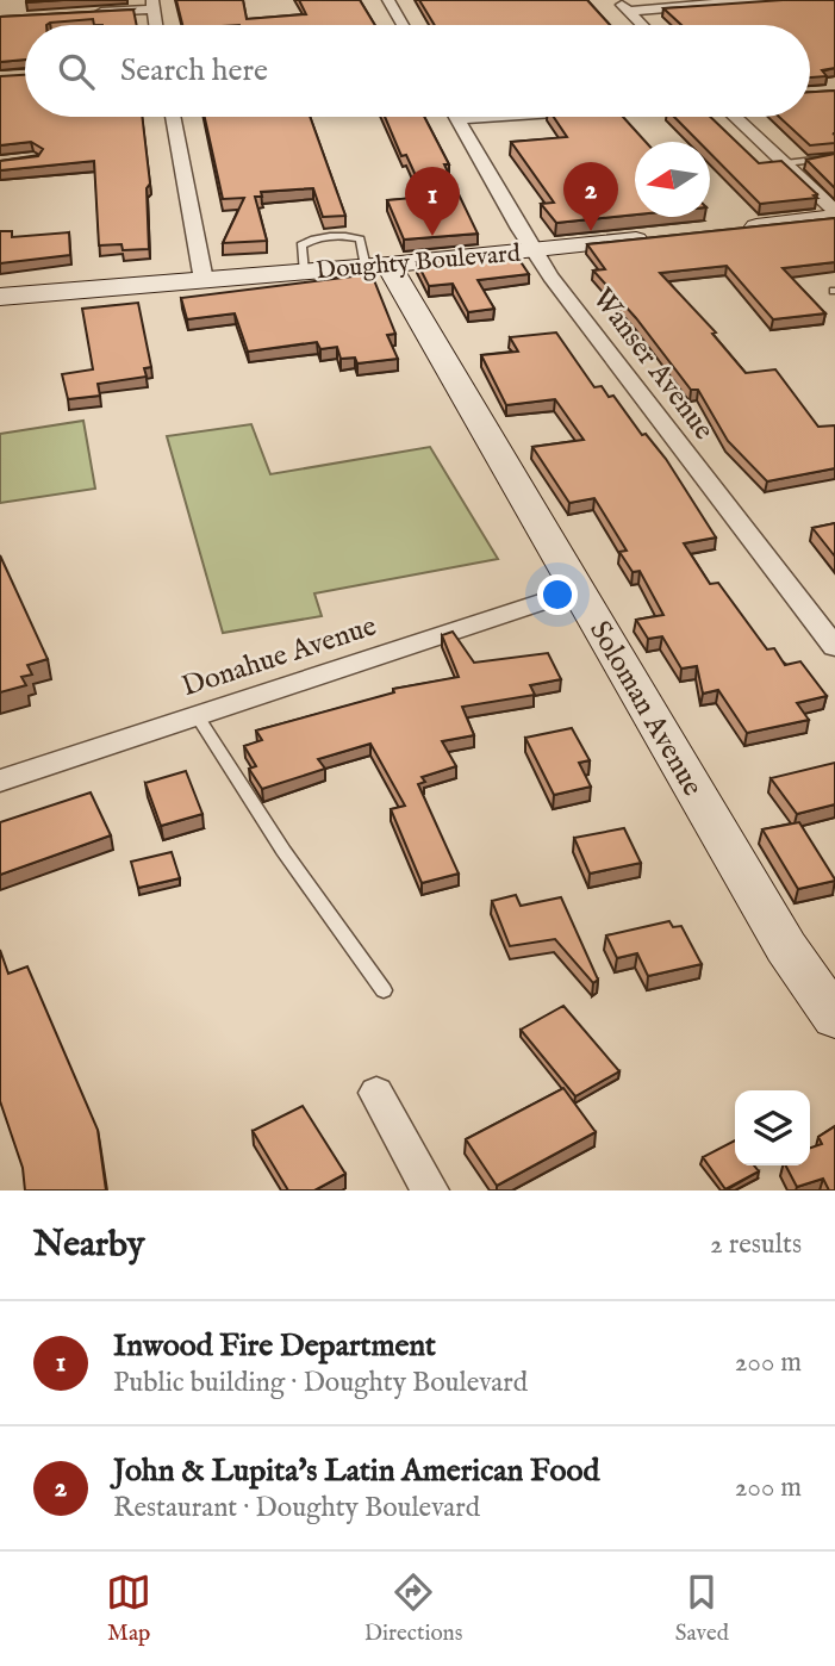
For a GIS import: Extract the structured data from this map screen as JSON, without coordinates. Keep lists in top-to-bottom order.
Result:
{
  "streets": {
    "street": [
      "Doughty Boulevard",
      "Wanser Avenue",
      "Donahue Avenue",
      "Soloman Avenue"
    ]
  },
  "crossings": [
    ["Doughty Boulevard", "Wanser Avenue"],
    ["Doughty Boulevard", "Soloman Avenue"],
    ["Donahue Avenue", "Soloman Avenue"]
  ],
  "north": "left",
  "page": {
    "search": "Search here",
    "pins": ["2", "1"],
    "heading": ["Nearby", "2 results"],
    "list": [
      {
        "mark": "1",
        "name": "Inwood Fire Department",
        "note": "Public building · Doughty Boulevard",
        "value": "200 m"
      },
      {
        "mark": "2",
        "name": "John & Lupita's Latin American Food",
        "note": "Restaurant · Doughty Boulevard",
        "value": "200 m"
      }
    ],
    "nav": ["Map", "Directions", "Saved"]
  }
}
